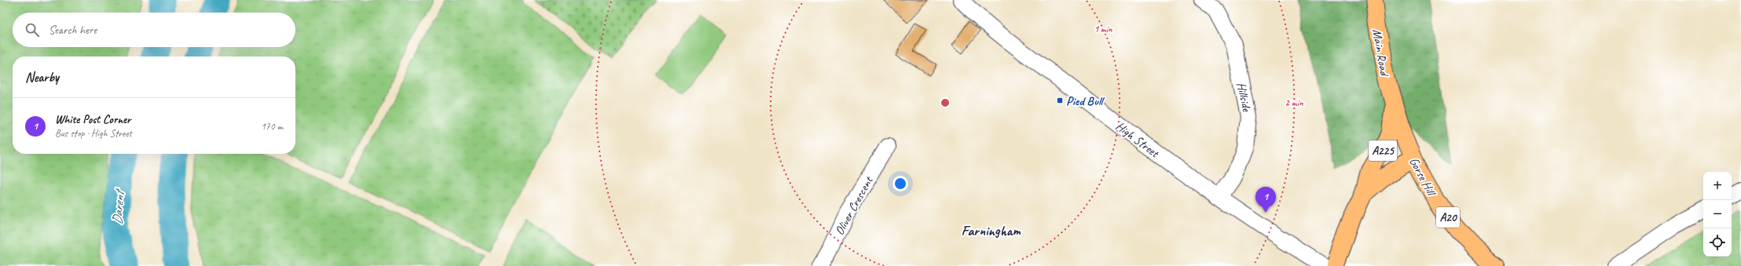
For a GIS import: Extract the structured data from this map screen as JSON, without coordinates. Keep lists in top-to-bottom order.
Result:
{
  "streets": {
    "main road": [
      "Main Road",
      "A225",
      "Gorse Hill",
      "A20"
    ],
    "street": ["Hillside", "High Street", "Oliver Crescent"]
  },
  "crossings": [
    ["Main Road", "A225"],
    ["Main Road", "Gorse Hill"],
    ["Hillside", "High Street"],
    ["A225", "Gorse Hill"]
  ],
  "districts": ["Farningham"],
  "water": ["Darent"],
  "places": {
    "transit": ["Pied Bull"]
  },
  "page": {
    "search": "Search here",
    "heading": "Nearby",
    "list": [
      {
        "mark": "1",
        "name": "White Post Corner",
        "note": "Bus stop · High Street",
        "value": "170 m"
      }
    ],
    "map_buttons": ["+", "−"],
    "pins": "1"
  },
  "rings": ["1 min", "2 min"]
}
